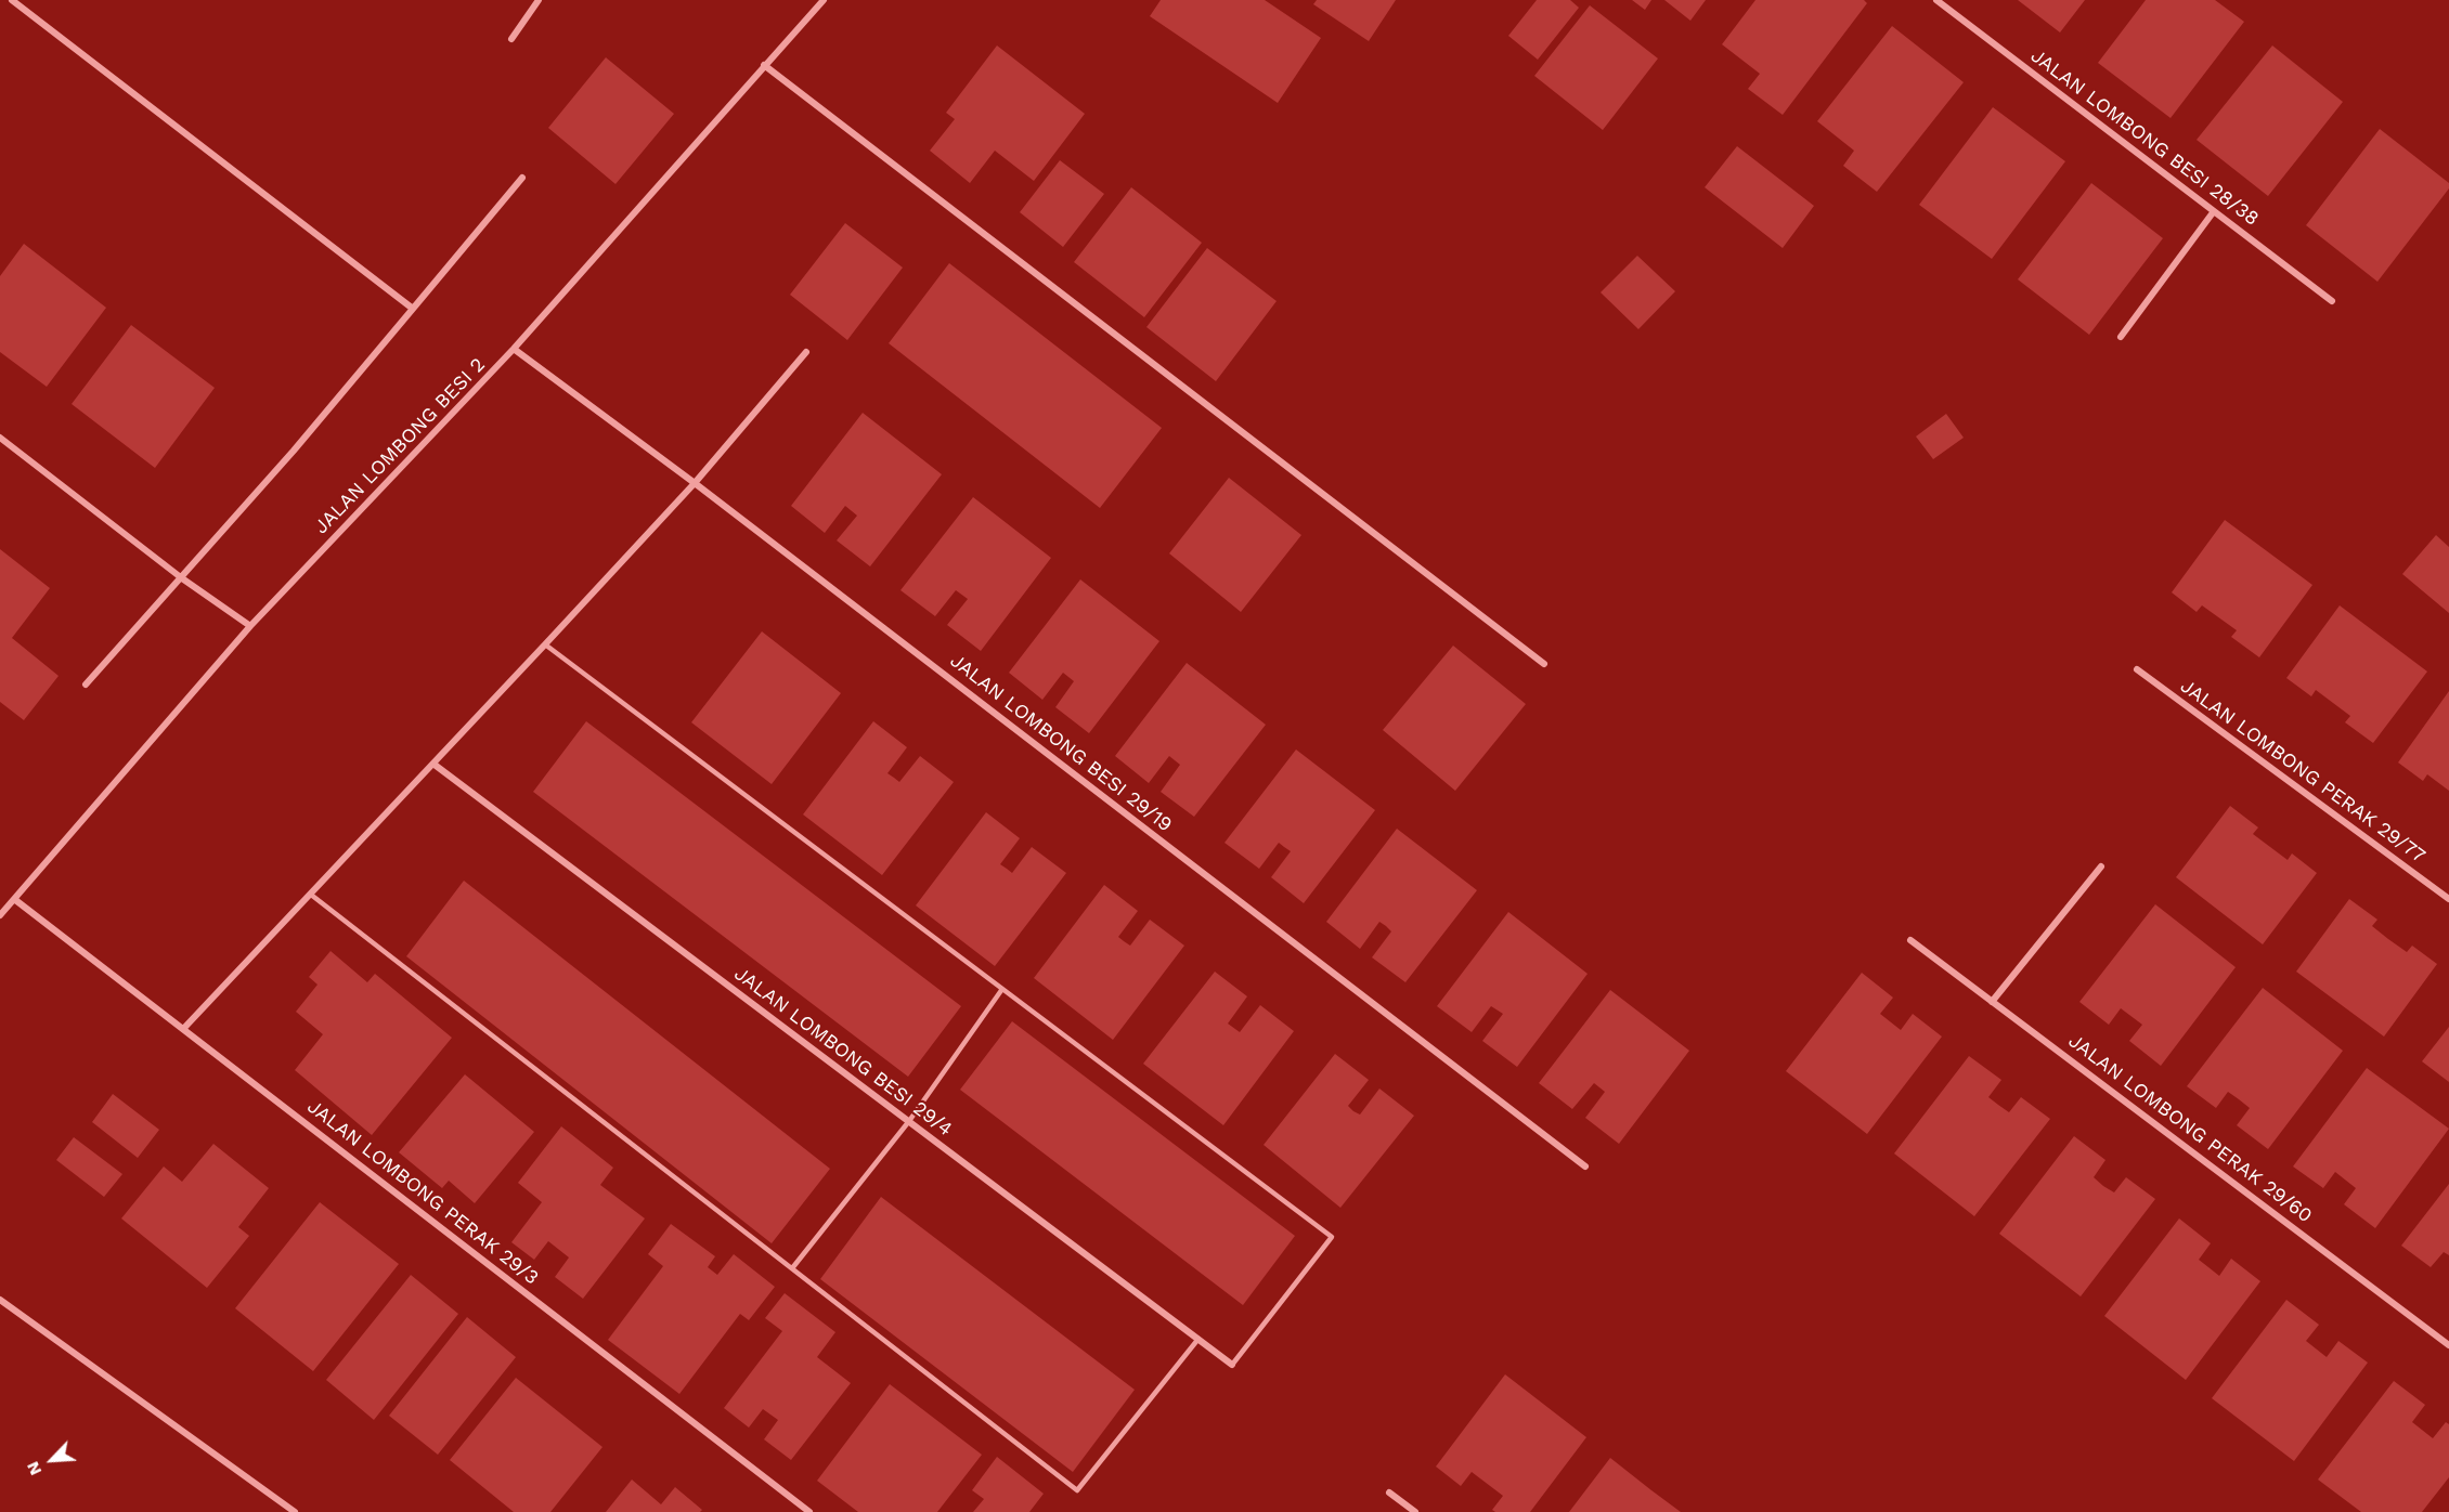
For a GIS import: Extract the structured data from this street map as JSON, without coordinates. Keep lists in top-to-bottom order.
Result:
{
  "streets": {
    "street": [
      "JALAN LOMBONG BESI 28/38",
      "JALAN LOMBONG BESI 2",
      "JALAN LOMBONG BESI 29/19",
      "JALAN LOMBONG PERAK 29/77",
      "JALAN LOMBONG BESI 29/4",
      "JALAN LOMBONG PERAK 29/60",
      "JALAN LOMBONG PERAK 29/3"
    ]
  },
  "crossings": [
    ["JALAN LOMBONG BESI 2", "JALAN LOMBONG BESI 29/19"],
    ["JALAN LOMBONG BESI 2", "JALAN LOMBONG PERAK 29/3"]
  ],
  "north": "bottom left"
}
